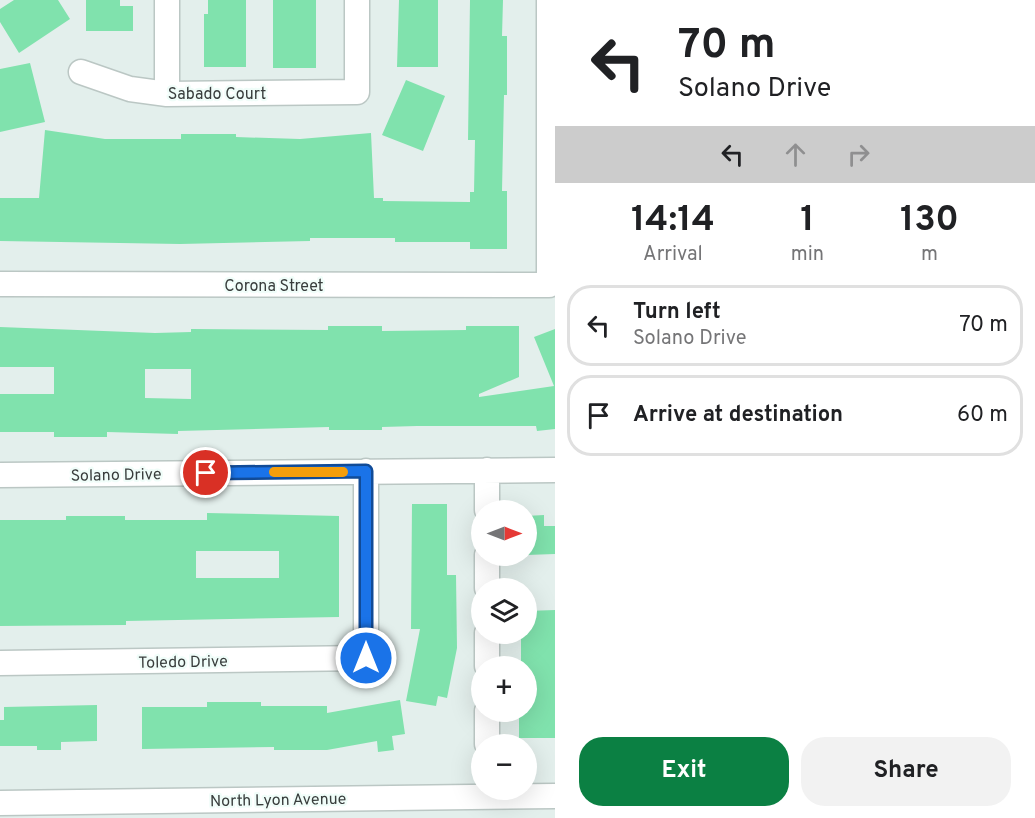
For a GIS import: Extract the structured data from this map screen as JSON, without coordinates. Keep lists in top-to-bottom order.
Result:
{
  "streets": {
    "street": [
      "Sabado Court",
      "Corona Street",
      "Solano Drive",
      "Toledo Drive",
      "North Lyon Avenue"
    ]
  },
  "crossings": [
    ["Solano Drive", "Toledo Drive"]
  ],
  "north": "right",
  "page": {
    "turn": ["70 m", "Solano Drive"],
    "eta": [
      "14:14",
      "Arrival",
      "1",
      "min",
      "130",
      "m"
    ],
    "list": [
      {
        "name": "Turn left",
        "note": "Solano Drive",
        "value": "70 m"
      },
      {
        "name": "Arrive at destination",
        "value": "60 m"
      }
    ],
    "map_buttons": ["+", "−"],
    "buttons": ["Exit", "Share"]
  }
}
